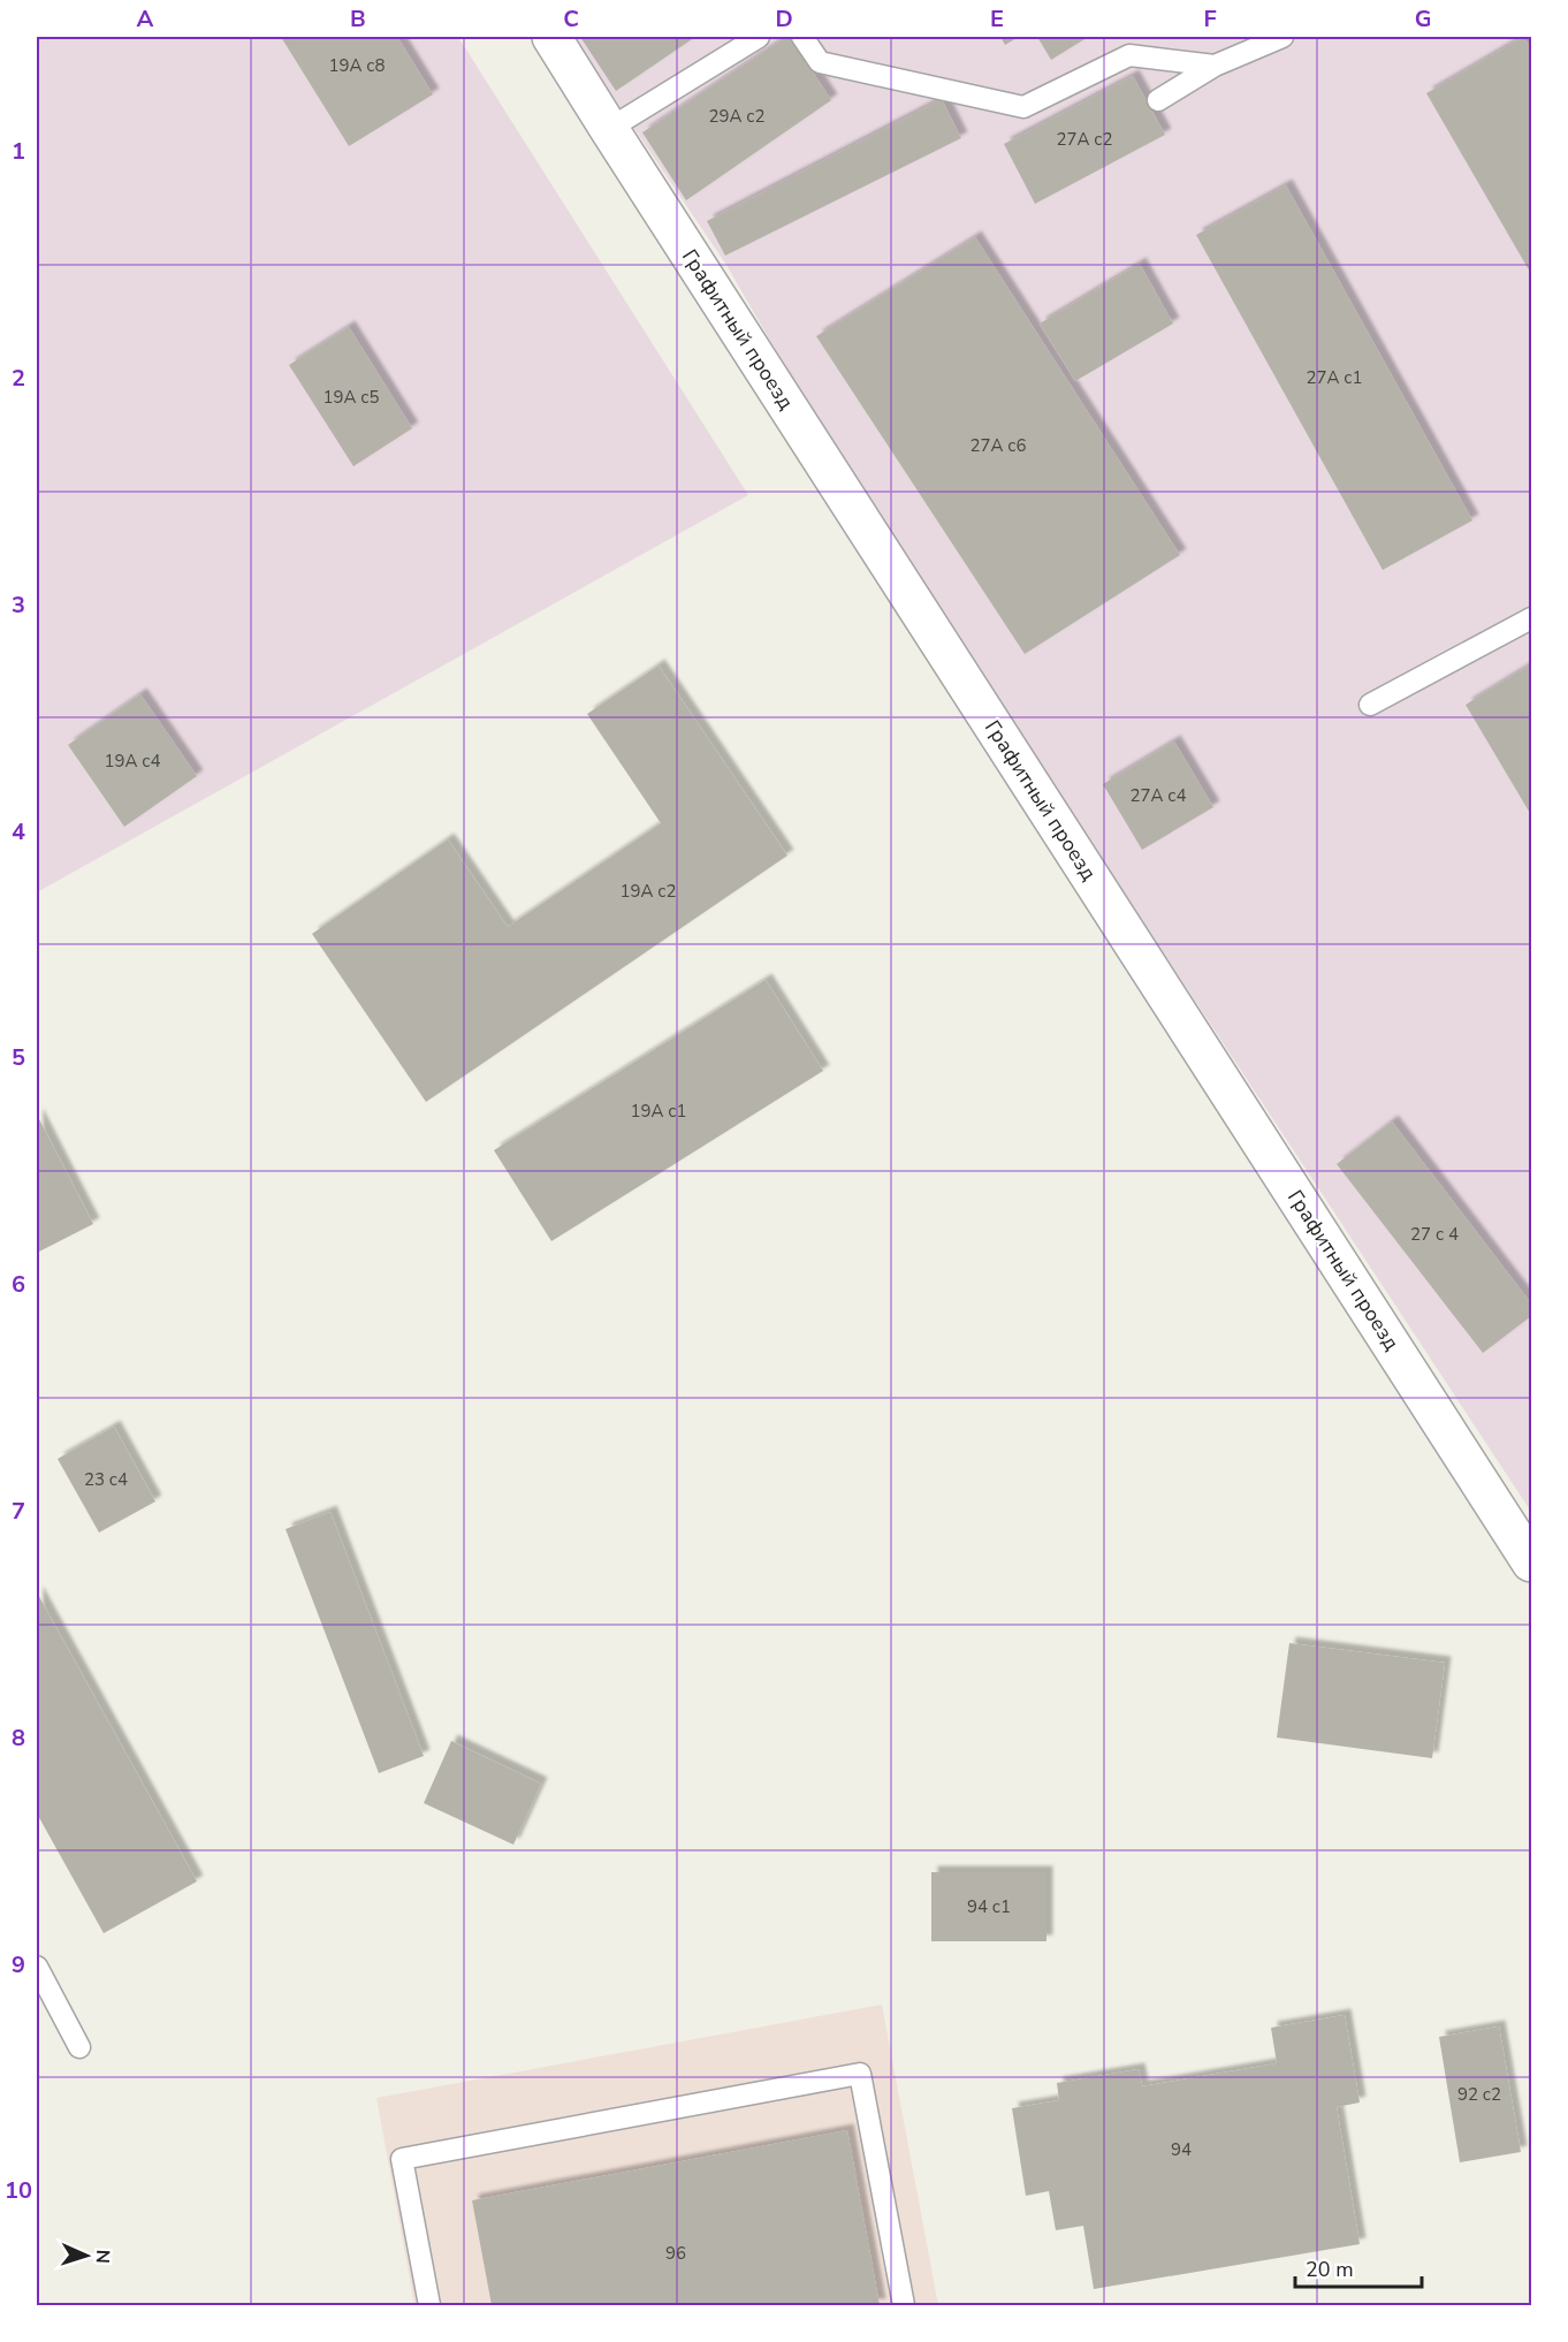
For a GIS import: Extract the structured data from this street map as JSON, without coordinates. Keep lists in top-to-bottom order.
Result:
{
  "streets": {
    "street": ["Графитный проезд"]
  },
  "house_numbers": [
    "19А с8",
    "29А с2",
    "27А с2",
    "27А с1",
    "19А с5",
    "27A с6",
    "19А с4",
    "27А с4",
    "19А с2",
    "19А с1",
    "27 с 4",
    "23 с4",
    "94 с1",
    "92 с2",
    "94",
    "96"
  ],
  "scale_bar": "20 m",
  "north": "right",
  "grid": {
    "columns": [
      "A",
      "B",
      "C",
      "D",
      "E",
      "F",
      "G"
    ],
    "rows": [
      "1",
      "2",
      "3",
      "4",
      "5",
      "6",
      "7",
      "8",
      "9",
      "10"
    ]
  }
}
